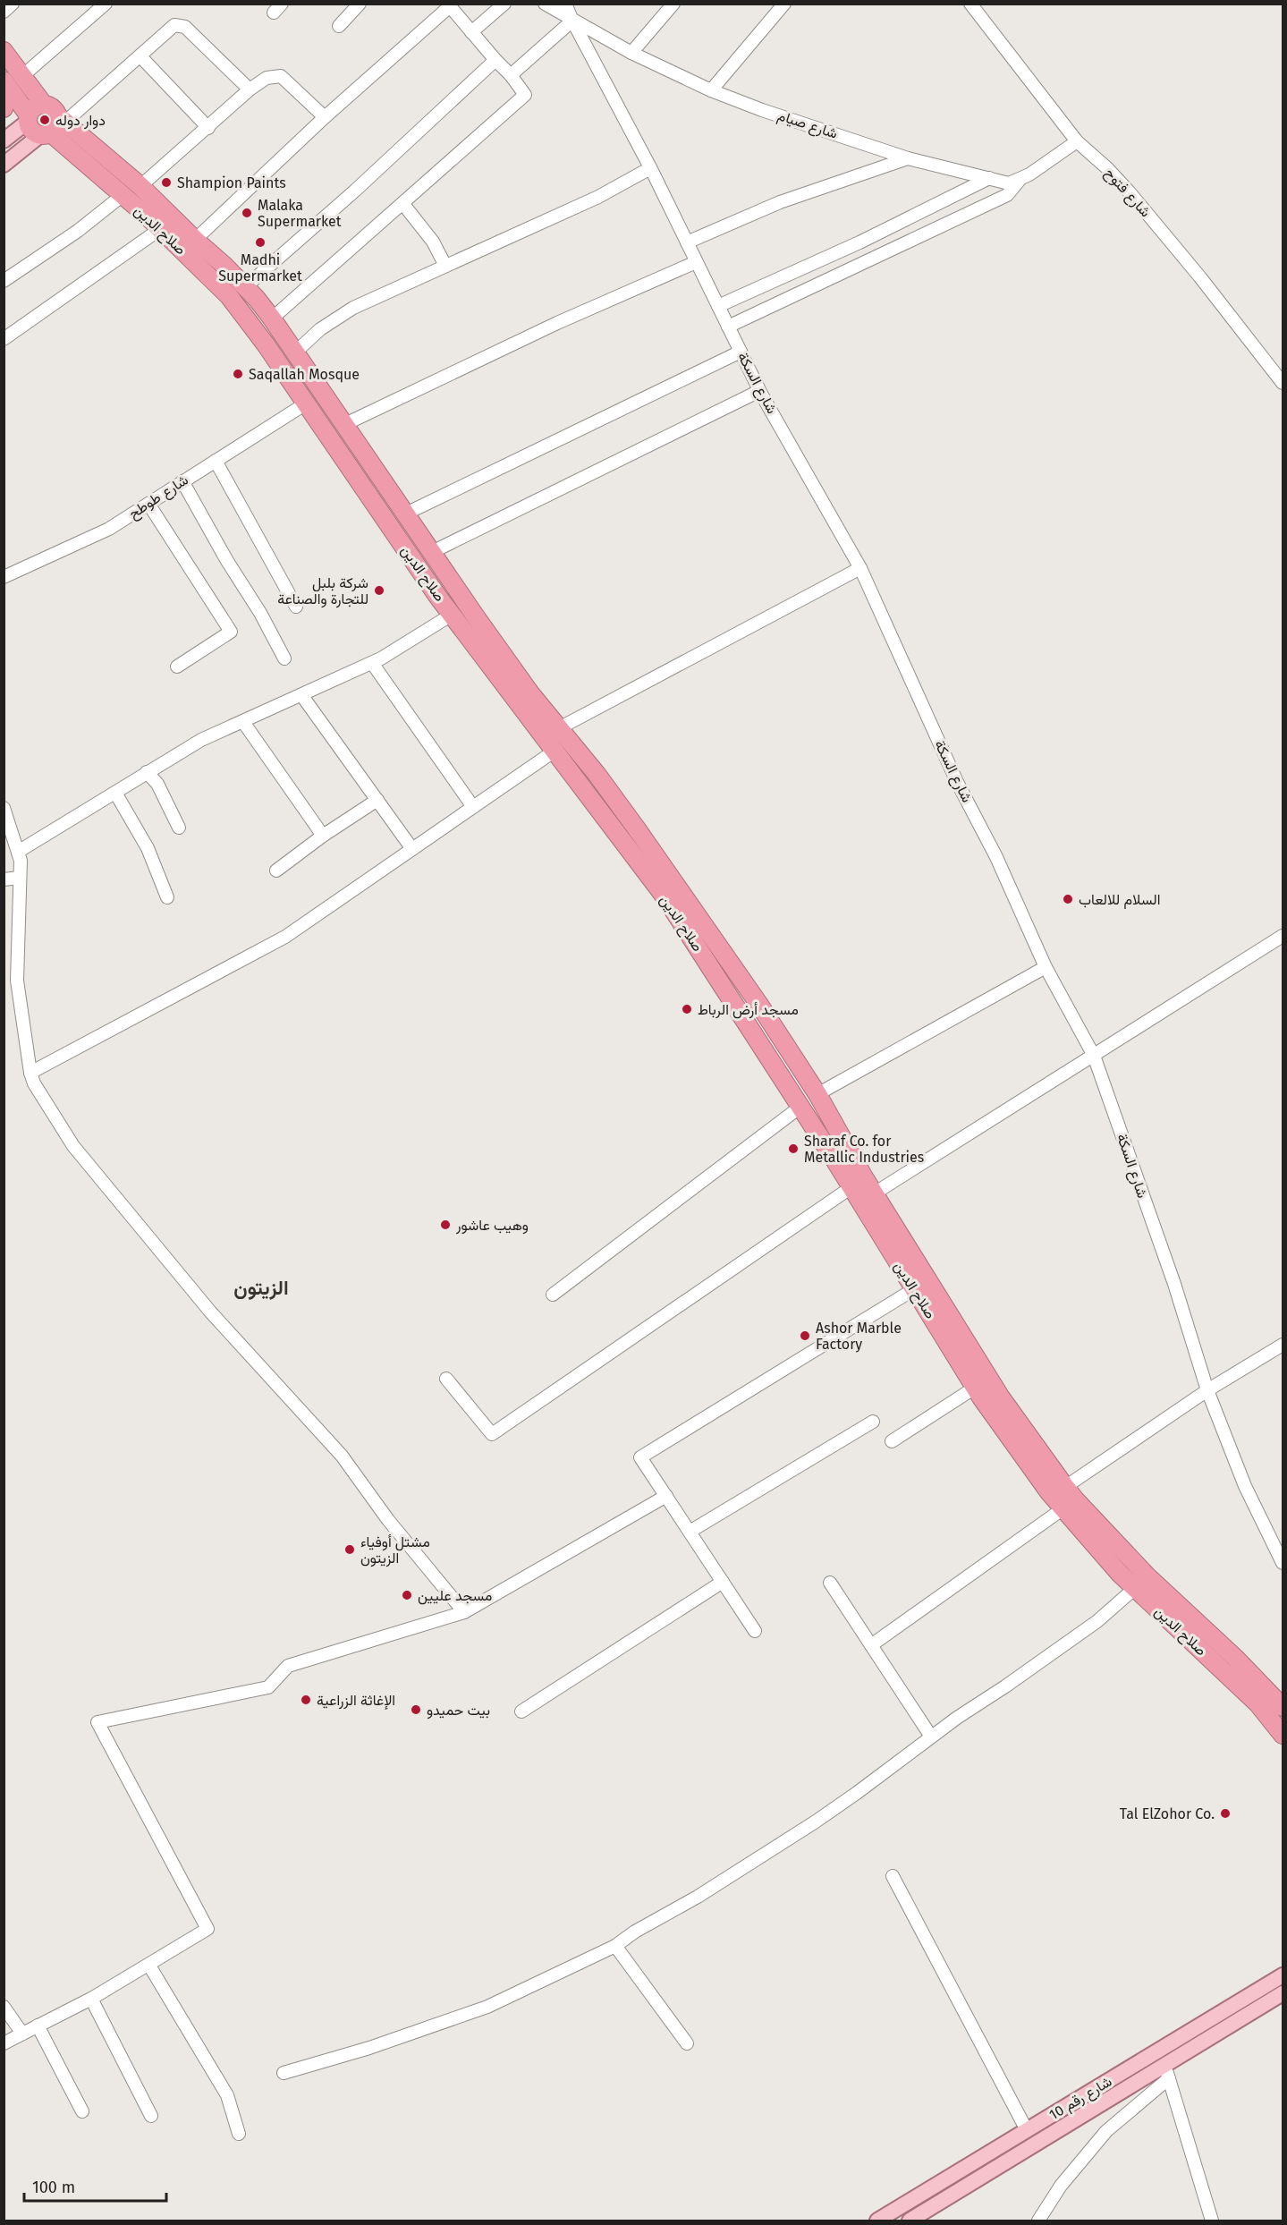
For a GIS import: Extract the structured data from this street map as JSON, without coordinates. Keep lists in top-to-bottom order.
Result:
{
  "streets": {
    "highway": ["صلاح الدين"],
    "main road": ["شارع رقم 10"],
    "street": [
      "شارع صيام",
      "شارع فتوح",
      "شارع السكة",
      "شارع طوطح"
    ]
  },
  "crossings": [
    ["شارع صيام", "شارع السكة"],
    ["صلاح الدين", "شارع طوطح"]
  ],
  "districts": ["الزيتون"],
  "places": [
    "دوار دوله",
    "Shampion Paints",
    "Malaka Supermarket",
    "Madhi Supermarket",
    "Saqallah Mosque",
    "شركة بلبل للتجارة والصناعة",
    "السلام للالعاب",
    "مسجد أرض الرباط",
    "Sharaf Co. for Metallic Industries",
    "وهيب عاشور",
    "Ashor Marble Factory",
    "مشتل أوفياء الزيتون",
    "مسجد عليين",
    "الإغاثة الزراعية",
    "بيت حميدو",
    "Tal ElZohor Co."
  ],
  "scale_bar": "100 m"
}
